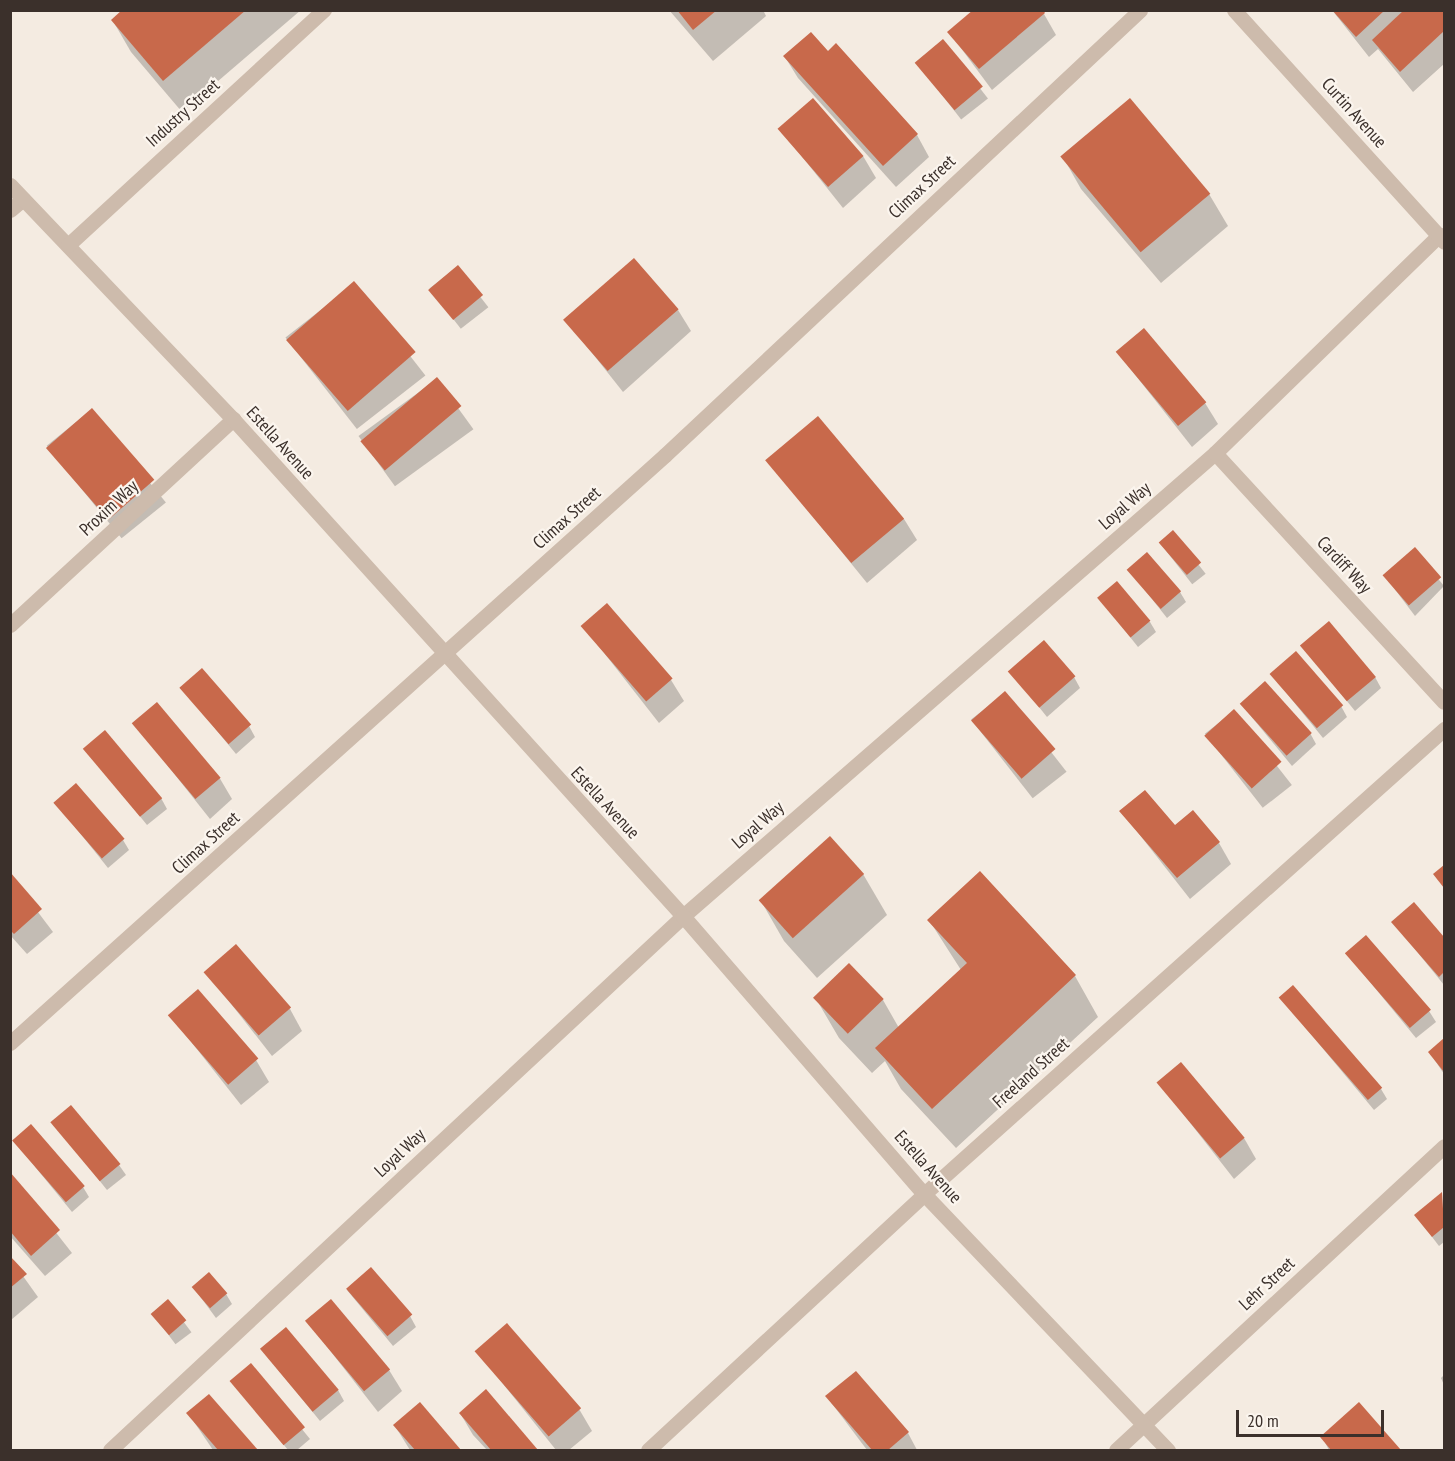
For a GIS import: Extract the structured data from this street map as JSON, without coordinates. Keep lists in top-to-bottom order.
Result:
{
  "streets": {
    "street": [
      "Industry Street",
      "Curtin Avenue",
      "Climax Street",
      "Estella Avenue",
      "Loyal Way",
      "Proxim Way",
      "Cardiff Way",
      "Freeland Street",
      "Lehr Street"
    ]
  },
  "crossings": [
    ["Industry Street", "Estella Avenue"],
    ["Curtin Avenue", "Loyal Way"],
    ["Climax Street", "Estella Avenue"],
    ["Estella Avenue", "Loyal Way"],
    ["Estella Avenue", "Proxim Way"],
    ["Estella Avenue", "Freeland Street"],
    ["Estella Avenue", "Lehr Street"],
    ["Loyal Way", "Cardiff Way"]
  ],
  "scale_bar": "20 m"
}
